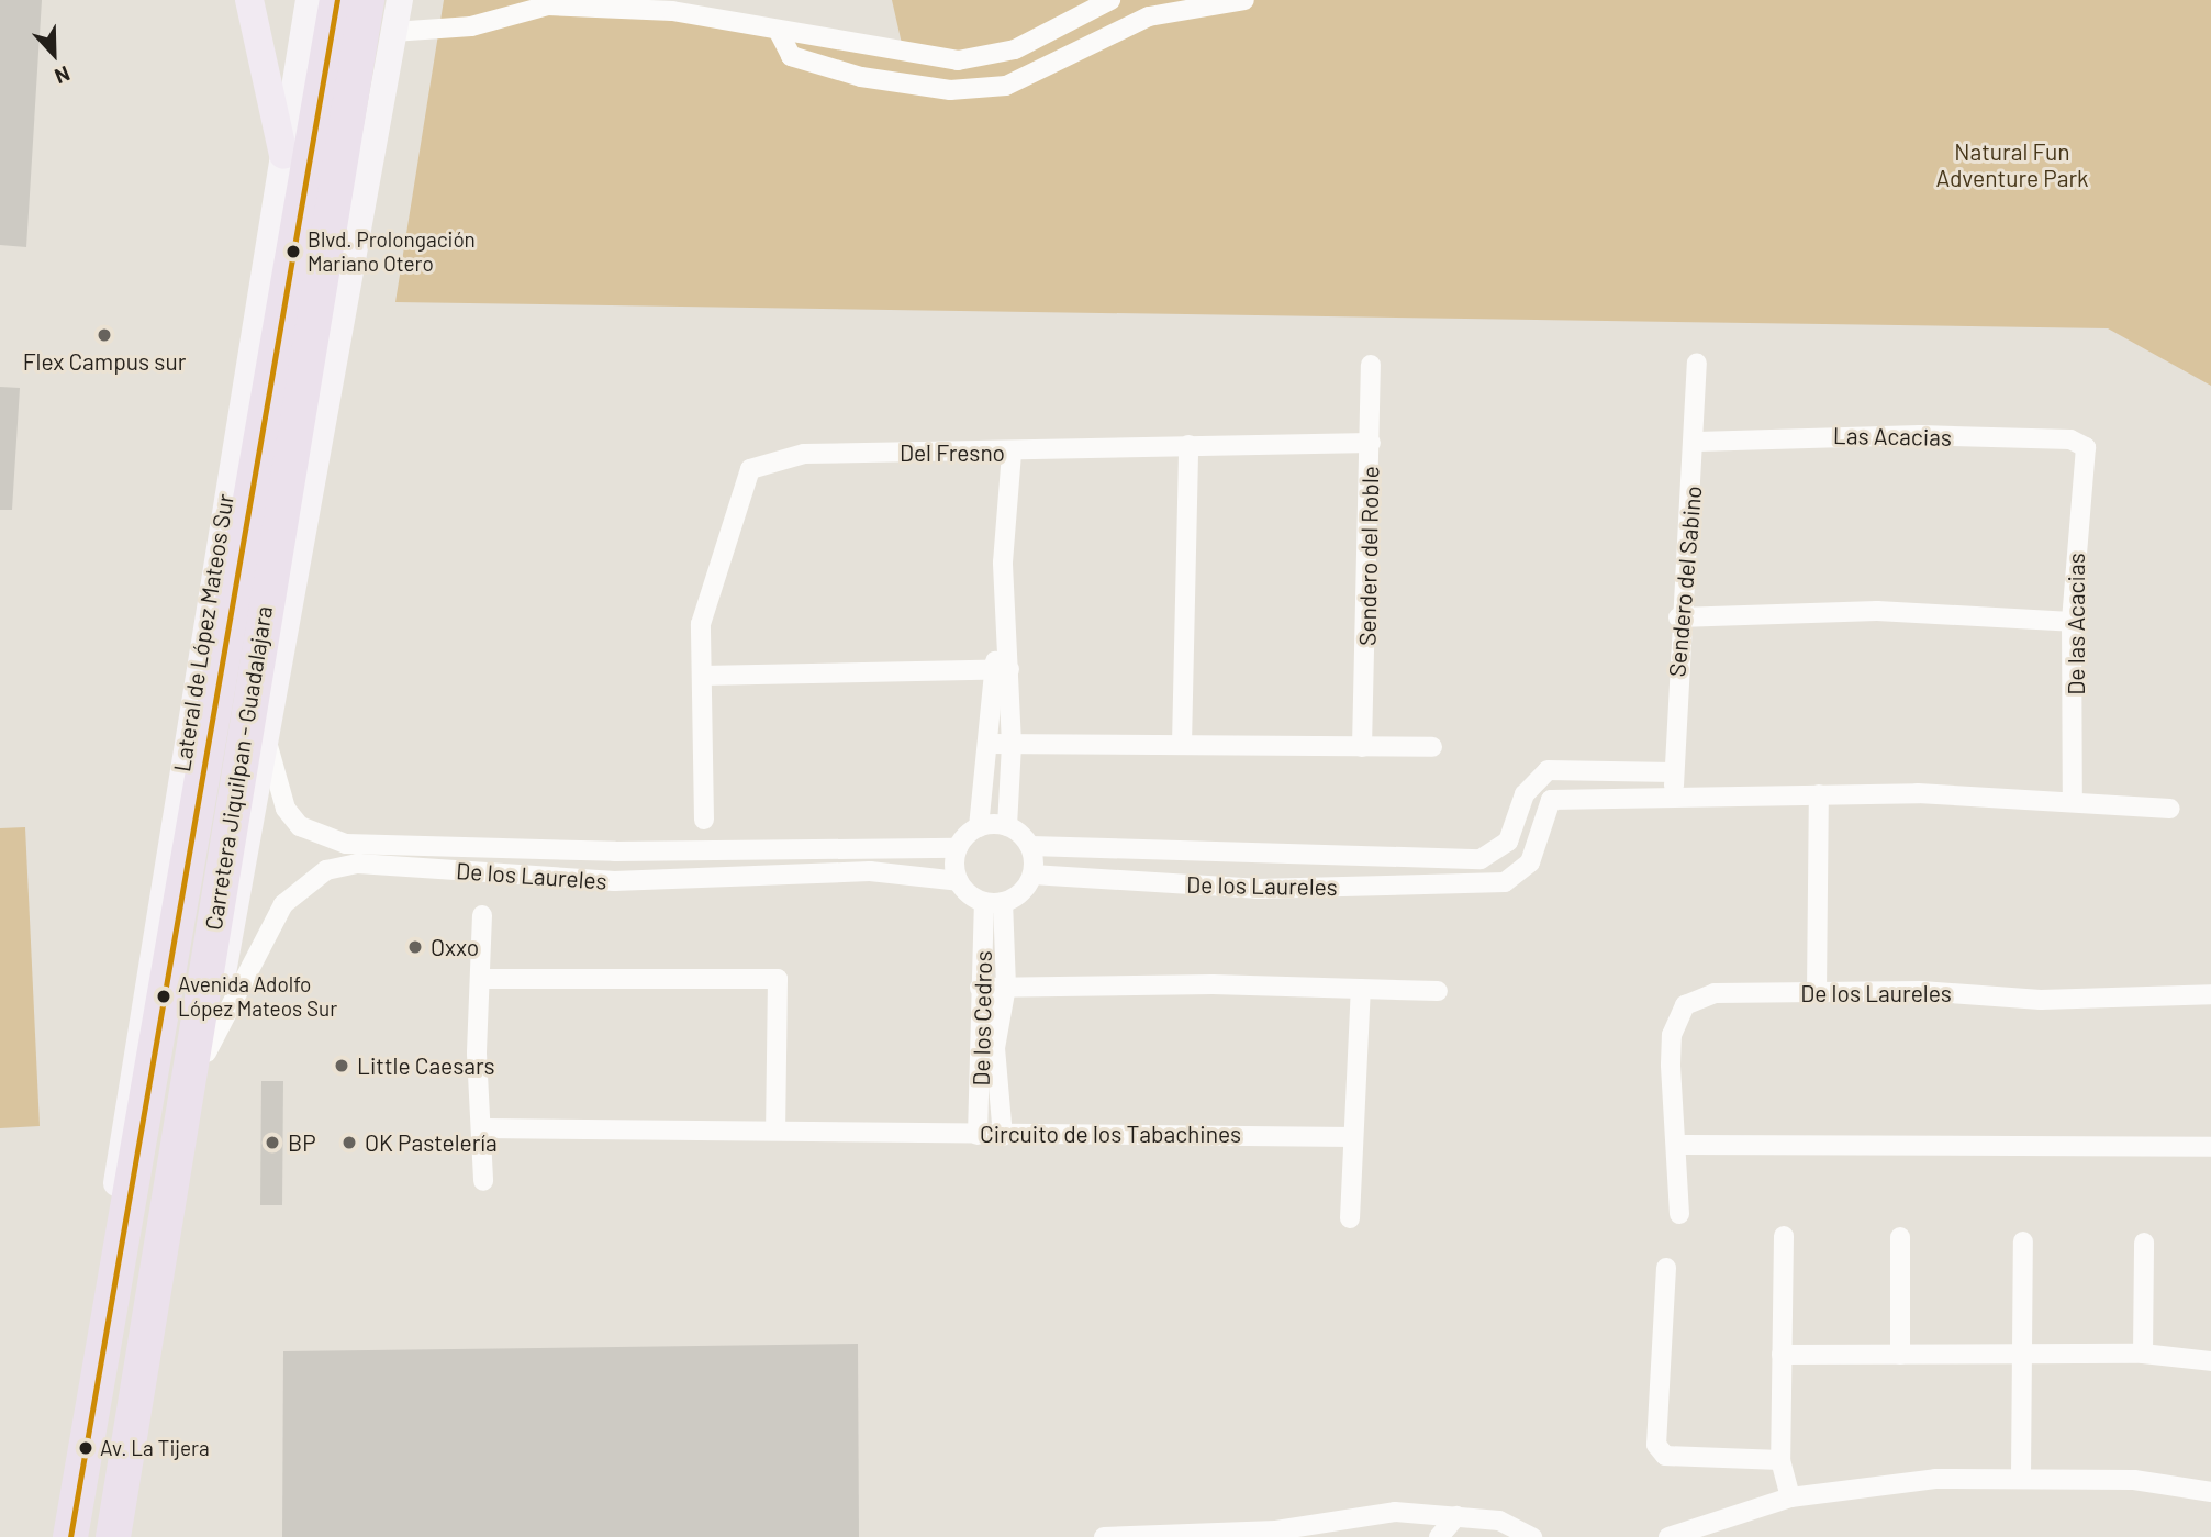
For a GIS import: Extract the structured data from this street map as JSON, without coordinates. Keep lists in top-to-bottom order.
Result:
{
  "streets": {
    "highway": ["Carretera Jiquilpan - Guadalajara"],
    "street": [
      "Las Acacias",
      "Del Fresno",
      "Sendero del Roble",
      "Sendero del Sabino",
      "De las Acacias",
      "Lateral de López Mateos Sur",
      "De los Laureles",
      "De los Cedros",
      "Circuito de los Tabachines"
    ]
  },
  "crossings": [
    ["Las Acacias", "Sendero del Sabino"],
    ["Las Acacias", "De las Acacias"],
    ["Del Fresno", "Sendero del Roble"],
    ["Sendero del Sabino", "De los Laureles"],
    ["Lateral de López Mateos Sur", "Carretera Jiquilpan - Guadalajara"],
    ["De los Laureles", "De los Cedros"],
    ["De los Cedros", "Circuito de los Tabachines"]
  ],
  "parks": ["Natural Fun Adventure Park"],
  "places": [
    "Blvd. Prolongación Mariano Otero",
    "Flex Campus sur",
    "Oxxo",
    "Avenida Adolfo López Mateos Sur",
    "Little Caesars",
    "BP",
    "OK Pastelería",
    "Av. La Tijera"
  ],
  "north": "bottom"
}
